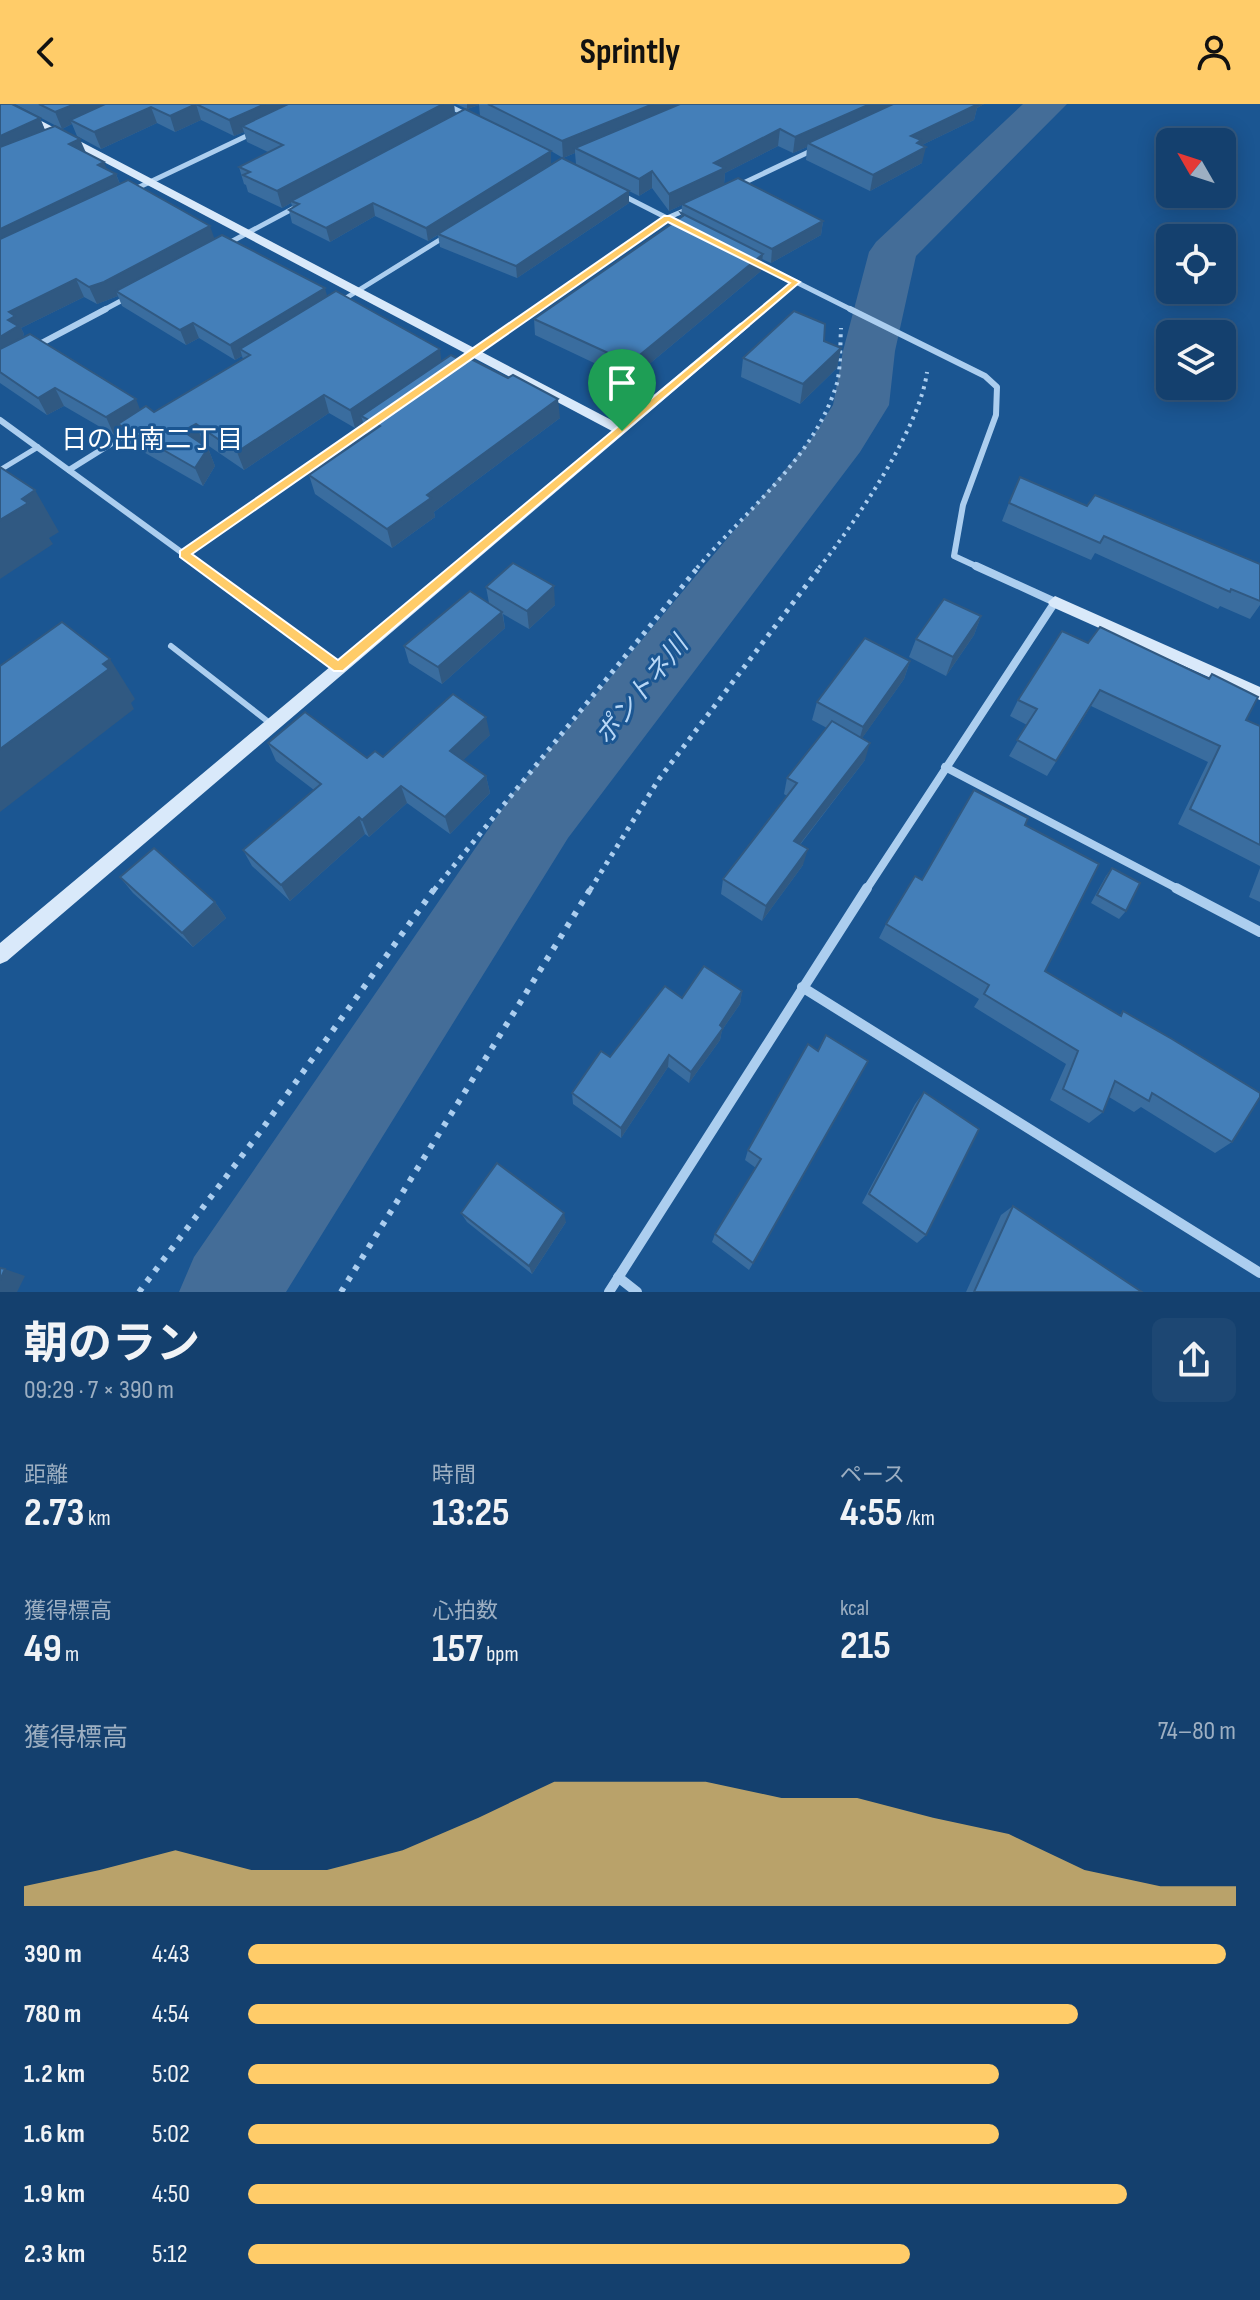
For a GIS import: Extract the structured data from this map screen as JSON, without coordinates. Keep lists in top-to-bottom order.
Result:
{
  "districts": ["日の出南二丁目"],
  "water": ["ポントネ川"],
  "north": "top left",
  "page": {
    "header": "Sprintly",
    "heading": ["朝のラン", "09:29 · 7 × 390 m"],
    "stats": [
      ["距離", "2.73 km"],
      ["時間", "13:25"],
      ["ペース", "4:55 /km"],
      ["獲得標高", "49 m"],
      ["心拍数", "157 bpm"],
      ["kcal", "215"]
    ],
    "chart": ["獲得標高", "74–80 m"],
    "list": [
      {
        "name": "390 m",
        "note": "4:43"
      },
      {
        "name": "780 m",
        "note": "4:54"
      },
      {
        "name": "1.2 km",
        "note": "5:02"
      },
      {
        "name": "1.6 km",
        "note": "5:02"
      },
      {
        "name": "1.9 km",
        "note": "4:50"
      },
      {
        "name": "2.3 km",
        "note": "5:12"
      }
    ]
  }
}
